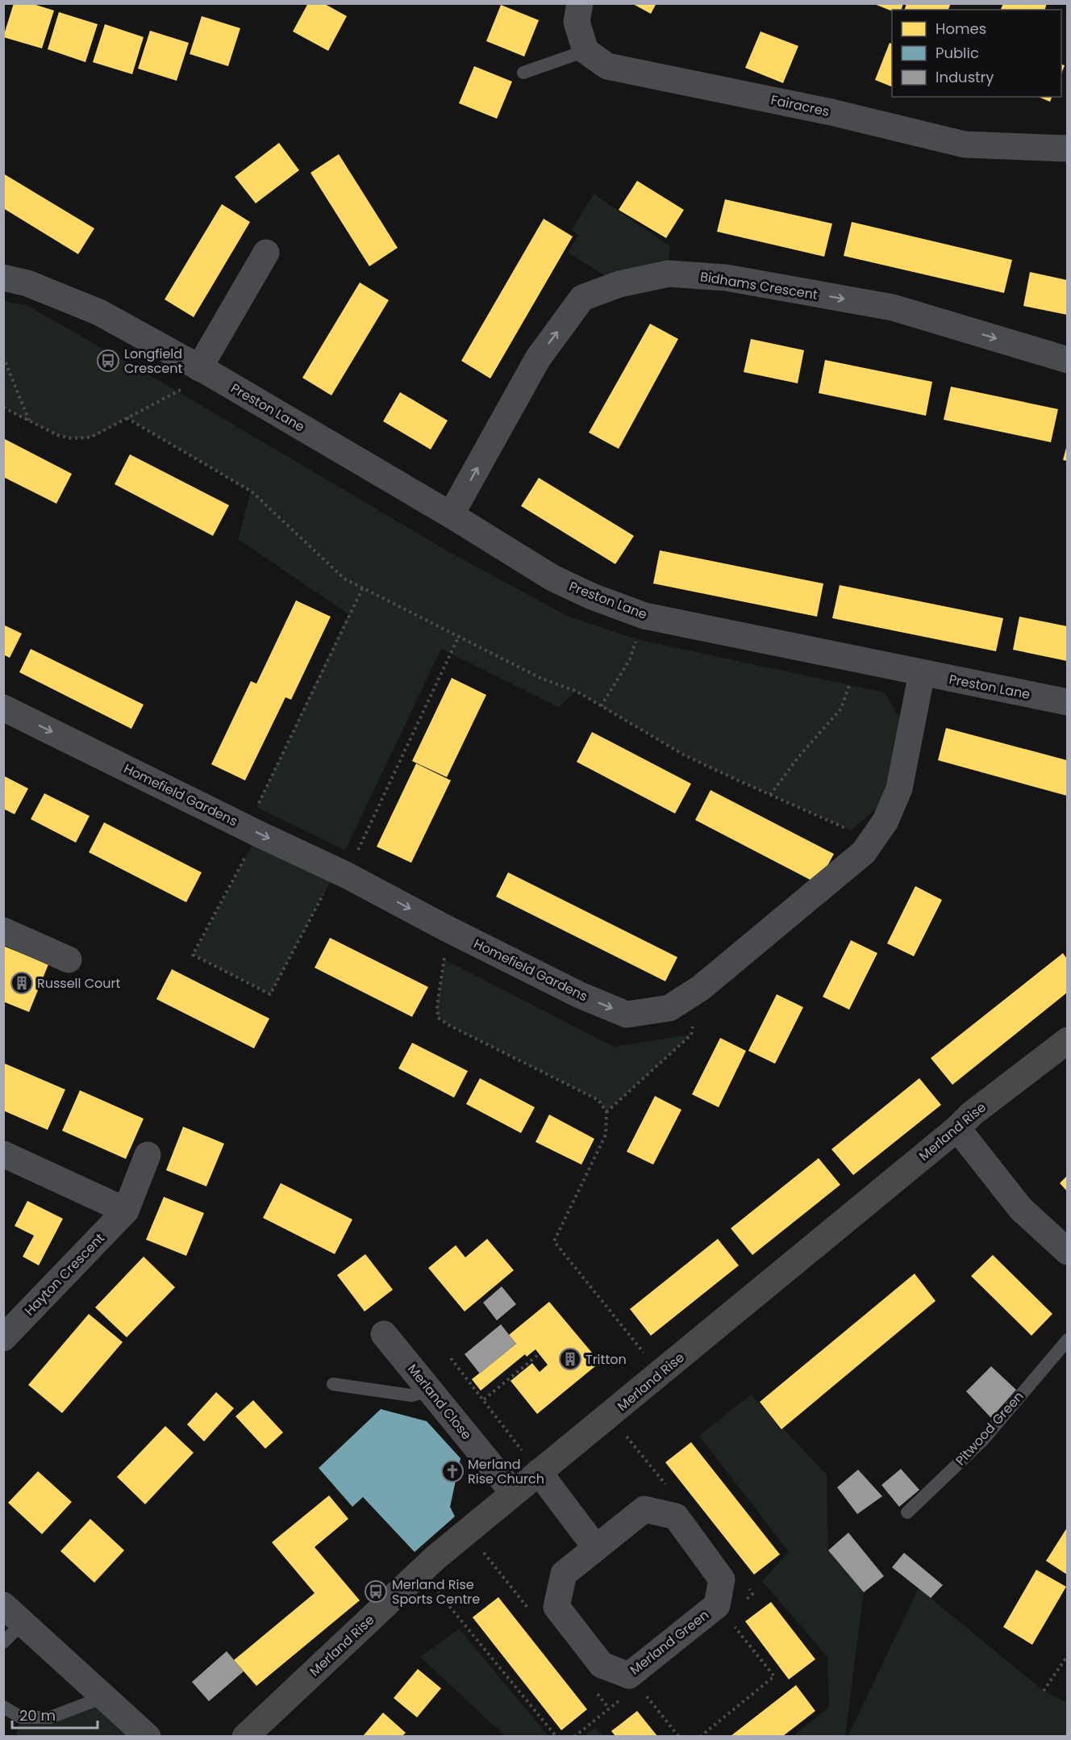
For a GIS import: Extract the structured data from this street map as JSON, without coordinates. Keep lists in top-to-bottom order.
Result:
{
  "streets": {
    "street": [
      "Fairacres",
      "Bidhams Crescent",
      "Preston Lane",
      "Homefield Gardens",
      "Merland Rise",
      "Hayton Crescent",
      "Merland Close",
      "Merland Green"
    ],
    "lane": ["Pitwood Green"]
  },
  "crossings": [
    ["Bidhams Crescent", "Preston Lane"],
    ["Preston Lane", "Homefield Gardens"],
    ["Merland Rise", "Merland Close"]
  ],
  "one_way": ["Bidhams Crescent", "Homefield Gardens"],
  "places": {
    "bus stop": ["Longfield Crescent", "Merland Rise Sports Centre"],
    "building": ["Russell Court", "Tritton"],
    "church": ["Merland Rise Church"]
  },
  "legend": ["Homes", "Public", "Industry"],
  "scale_bar": "20 m"
}
